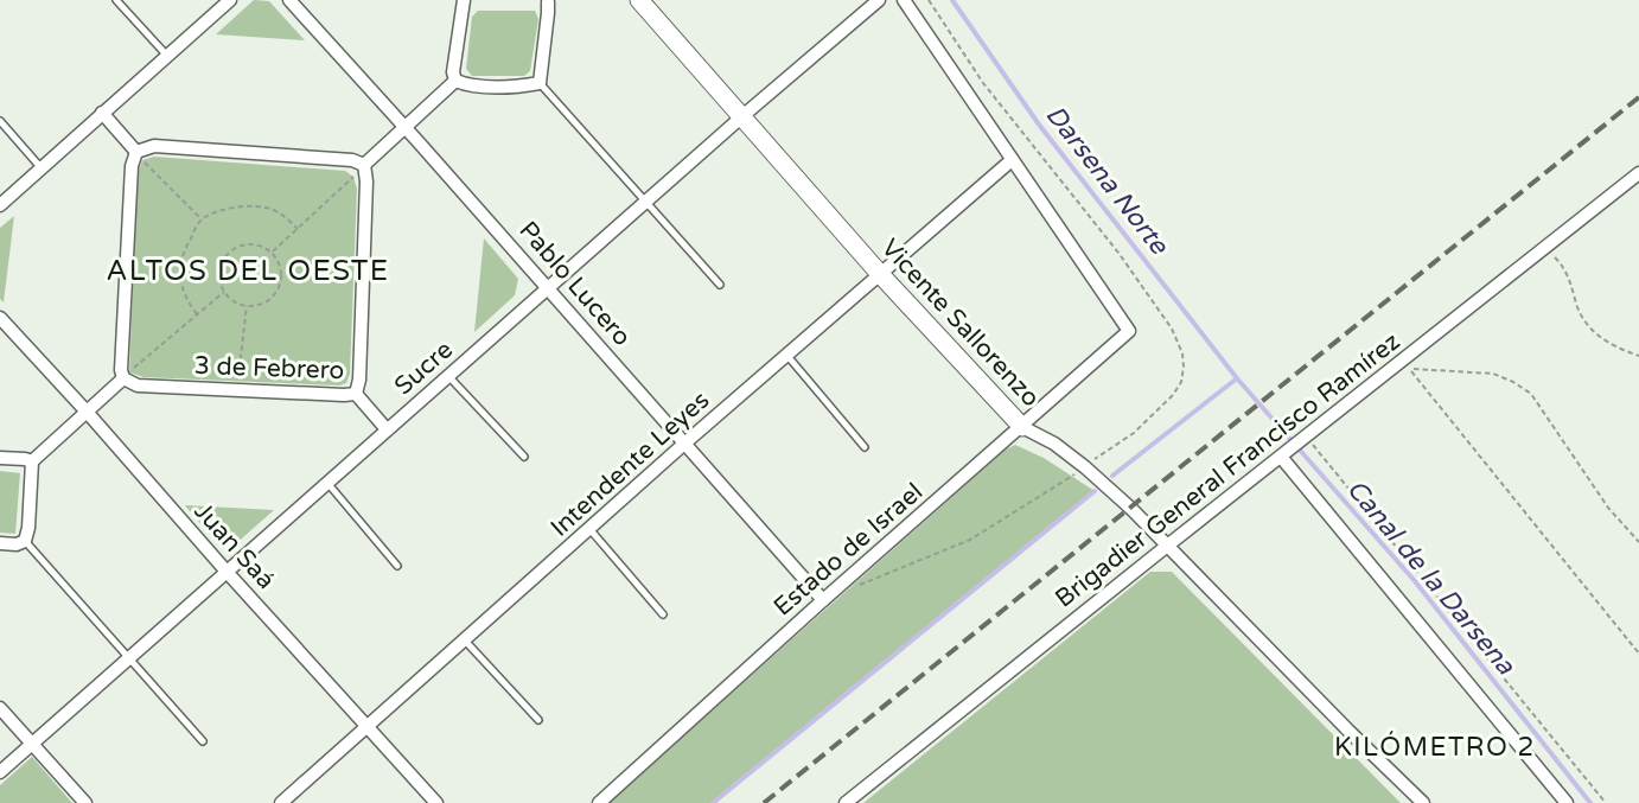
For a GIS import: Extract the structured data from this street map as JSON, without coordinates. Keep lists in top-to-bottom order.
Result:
{
  "streets": {
    "street": [
      "Pablo Lucero",
      "Vicente Sallorenzo",
      "3 de Febrero",
      "Sucre",
      "Intendente Leyes",
      "Brigadier General Francisco Ramírez",
      "Juan Saá",
      "Estado de Israel"
    ]
  },
  "crossings": [
    ["Pablo Lucero", "Sucre"],
    ["Pablo Lucero", "Intendente Leyes"],
    ["Pablo Lucero", "Estado de Israel"],
    ["Vicente Sallorenzo", "Sucre"],
    ["Vicente Sallorenzo", "Intendente Leyes"],
    ["Vicente Sallorenzo", "Brigadier General Francisco Ramírez"],
    ["Vicente Sallorenzo", "Estado de Israel"],
    ["Sucre", "Juan Saá"],
    ["Intendente Leyes", "Juan Saá"],
    ["Intendente Leyes", "Estado de Israel"]
  ],
  "districts": ["ALTOS DEL OESTE", "KILÓMETRO 2"],
  "water": ["Darsena Norte", "Canal de la Darsena"]
}
